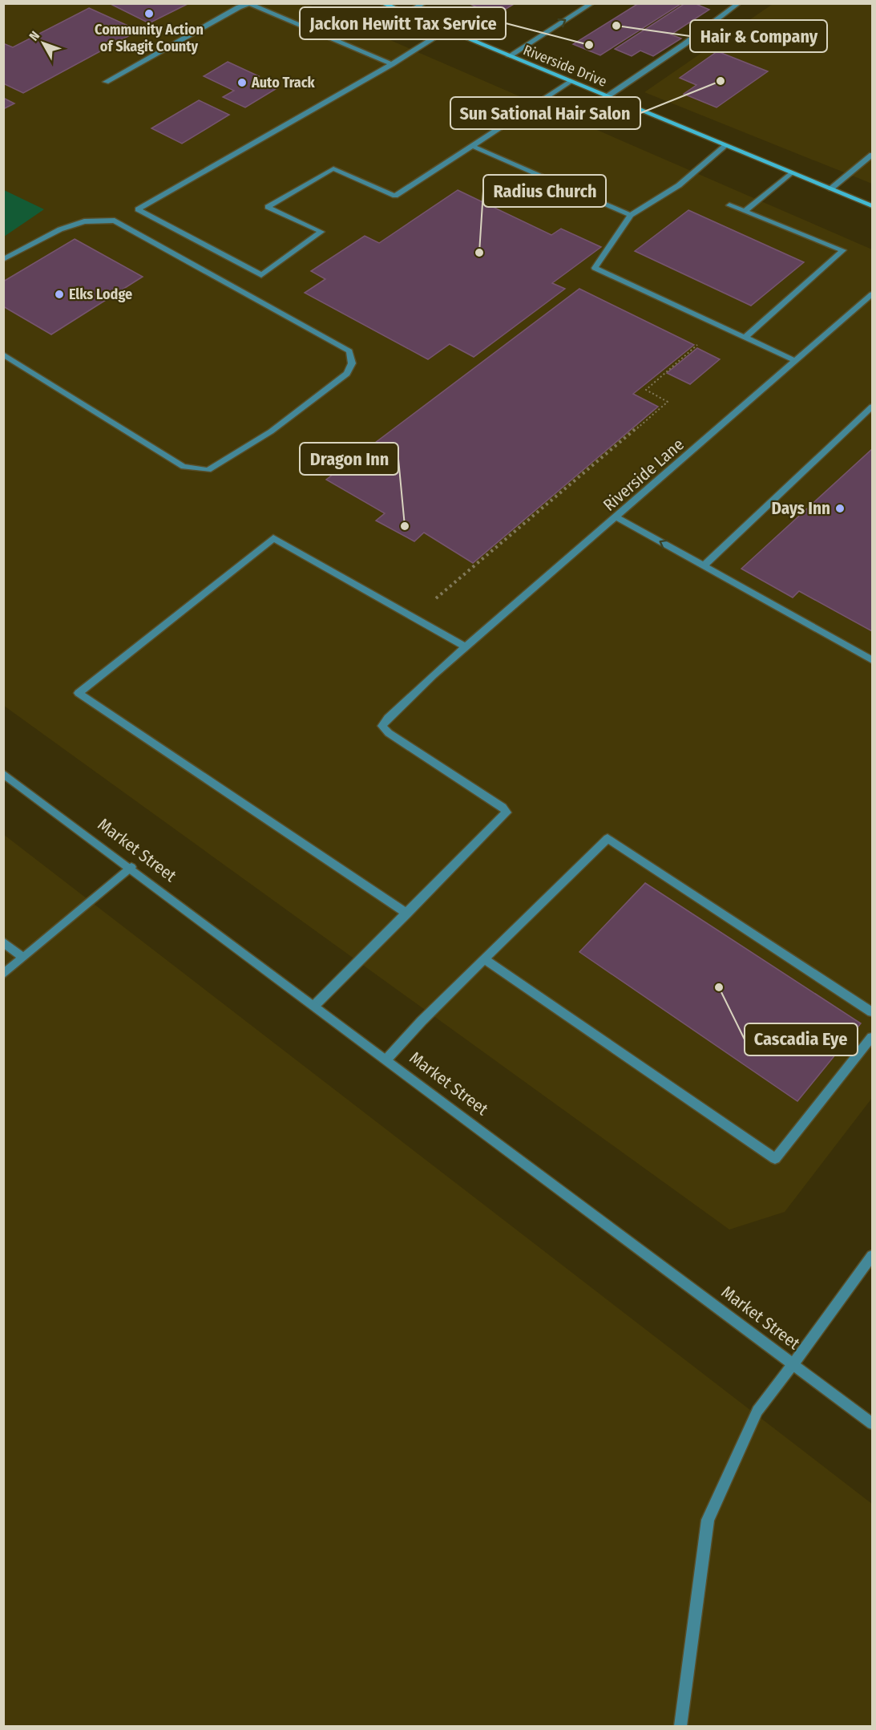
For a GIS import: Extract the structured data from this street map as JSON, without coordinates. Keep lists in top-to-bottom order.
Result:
{
  "streets": {
    "main road": ["Riverside Drive"],
    "street": ["Riverside Lane", "Market Street"]
  },
  "places": [
    "Community Action of Skagit County",
    "Hair & Company",
    "Jackon Hewitt Tax Service",
    "Sun Sational Hair Salon",
    "Auto Track",
    "Radius Church",
    "Elks Lodge",
    "Days Inn",
    "Dragon Inn",
    "Cascadia Eye"
  ],
  "north": "top left"
}
